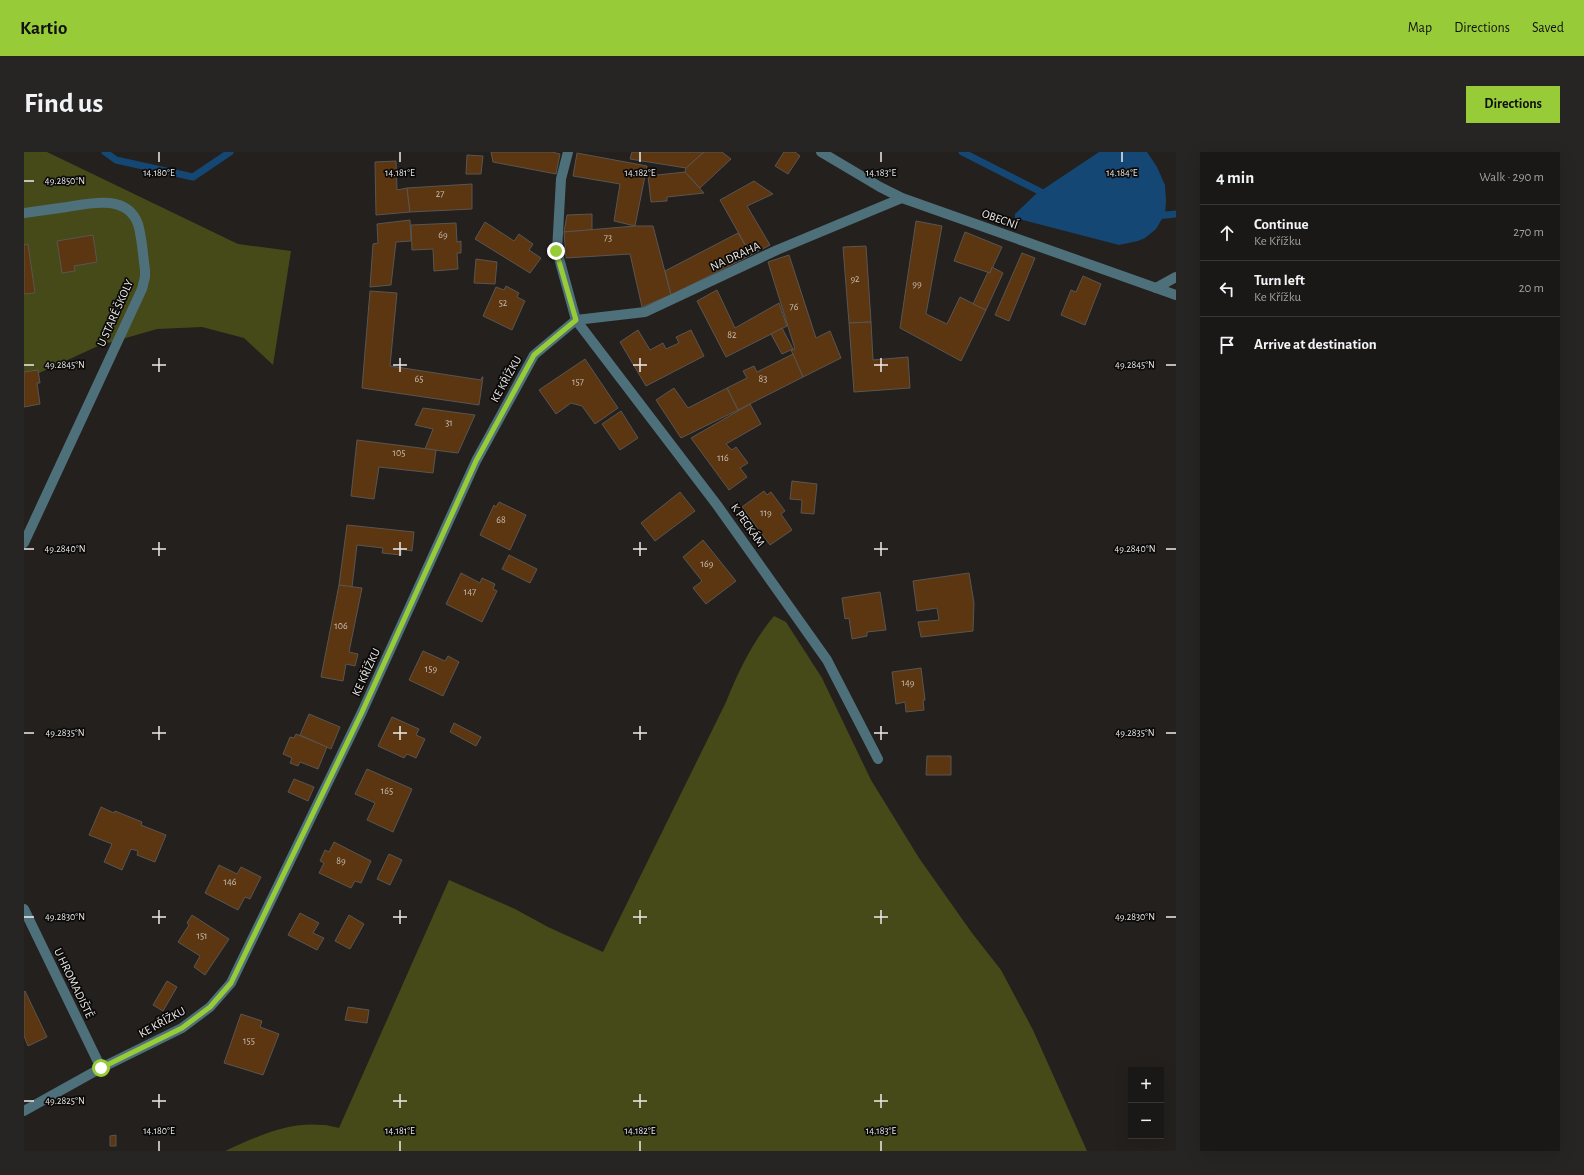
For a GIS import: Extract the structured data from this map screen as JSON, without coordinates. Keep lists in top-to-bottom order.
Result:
{
  "streets": {
    "street": [
      "OBECNÍ",
      "NA DRAHA",
      "U STARÉ ŠKOLY",
      "KE KŘÍŽKU",
      "K PECKÁM",
      "U HROMADIŠTĚ"
    ]
  },
  "crossings": [
    ["OBECNÍ", "NA DRAHA"],
    ["NA DRAHA", "KE KŘÍŽKU"],
    ["NA DRAHA", "K PECKÁM"],
    ["KE KŘÍŽKU", "K PECKÁM"],
    ["KE KŘÍŽKU", "U HROMADIŠTĚ"]
  ],
  "house_numbers": [
    "27",
    "69",
    "73",
    "92",
    "99",
    "52",
    "76",
    "82",
    "65",
    "83",
    "157",
    "31",
    "105",
    "116",
    "119",
    "68",
    "169",
    "147",
    "106",
    "159",
    "149",
    "165",
    "89",
    "146",
    "151",
    "155"
  ],
  "page": {
    "header": "Kartio",
    "nav": ["Map", "Directions", "Saved"],
    "buttons": "Directions",
    "title": "Find us",
    "heading": ["4 min", "Walk · 290 m"],
    "list": [
      ["Continue", "Ke Křížku", "270 m"],
      ["Turn left", "Ke Křížku", "20 m"],
      "Arrive at destination"
    ],
    "map_buttons": ["+", "−"]
  },
  "coordinates": [
    "14.180°E",
    "14.181°E",
    "14.182°E",
    "14.183°E",
    "14.184°E",
    "49.2850°N",
    "49.2845°N",
    "49.2840°N",
    "49.2835°N",
    "49.2830°N",
    "49.2825°N"
  ]
}
